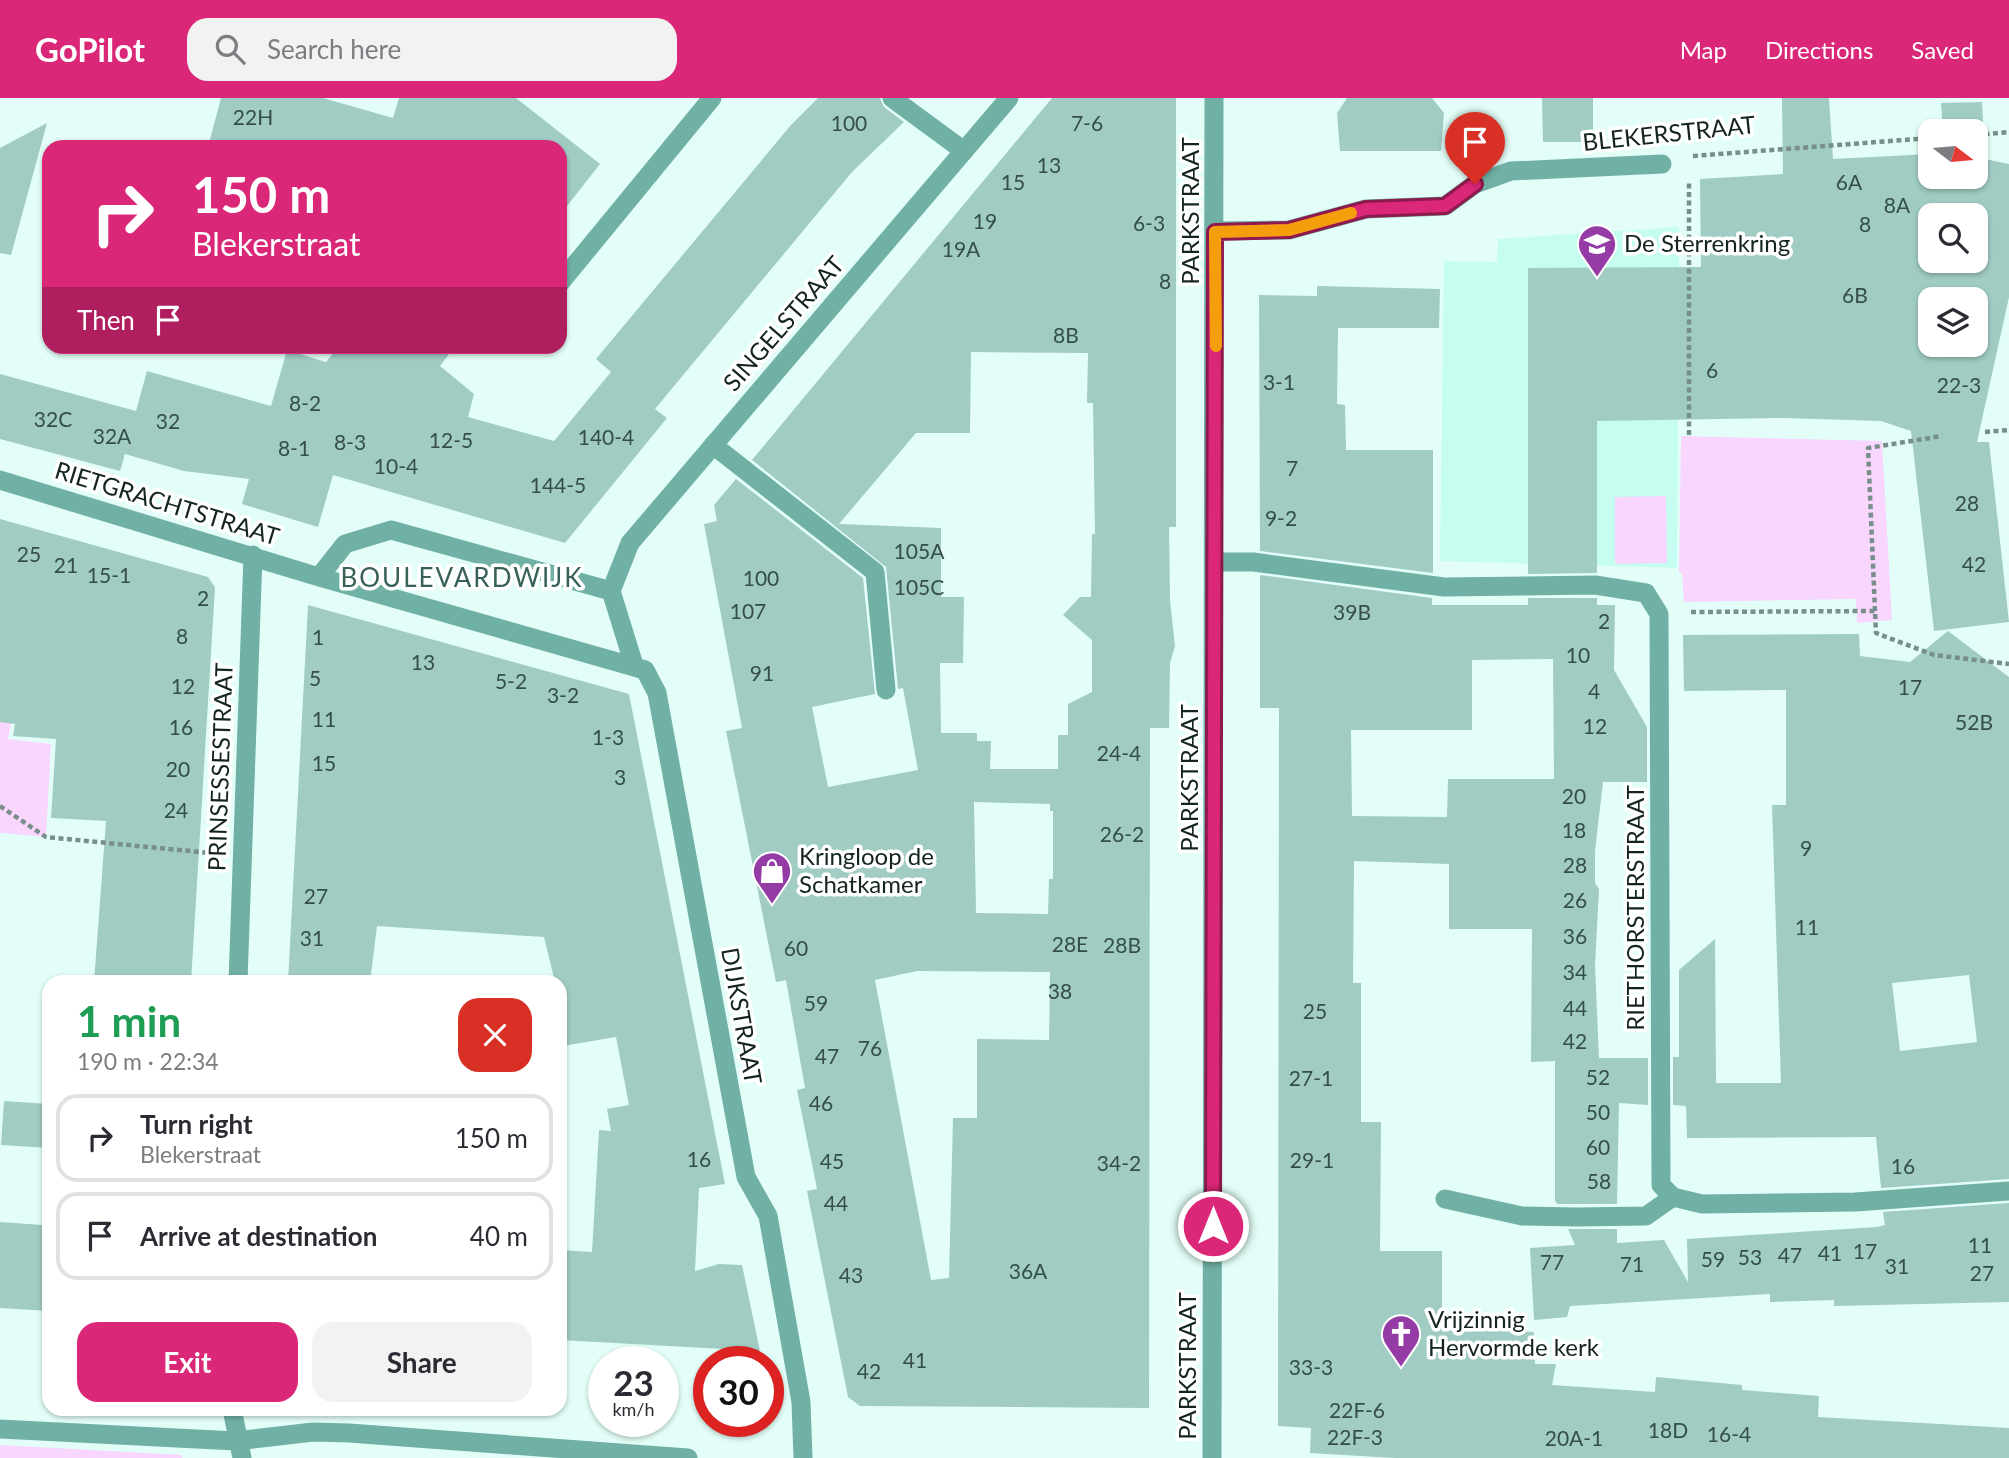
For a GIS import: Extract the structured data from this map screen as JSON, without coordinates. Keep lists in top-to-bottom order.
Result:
{
  "streets": {
    "street": [
      "BLEKERSTRAAT",
      "PARKSTRAAT",
      "SINGELSTRAAT",
      "RIETGRACHTSTRAAT",
      "PRINSESSESTRAAT",
      "RIETHORSTERSTRAAT",
      "DIJKSTRAAT"
    ]
  },
  "crossings": [
    ["BLEKERSTRAAT", "PARKSTRAAT"],
    ["SINGELSTRAAT", "DIJKSTRAAT"],
    ["RIETGRACHTSTRAAT", "PRINSESSESTRAAT"],
    ["RIETGRACHTSTRAAT", "DIJKSTRAAT"]
  ],
  "districts": ["BOULEVARDWIJK"],
  "places": {
    "school or university": ["De Sterrenkring"],
    "shop": ["Kringloop de Schatkamer"],
    "church": ["Vrijzinnig Hervormde kerk"]
  },
  "house_numbers": [
    "22H",
    "100",
    "7-6",
    "13",
    "15",
    "6A",
    "8A",
    "19",
    "6-3",
    "8",
    "19A",
    "8",
    "6B",
    "8B",
    "6",
    "3-1",
    "22-3",
    "8-2",
    "32C",
    "32",
    "32A",
    "140-4",
    "12-5",
    "8-3",
    "8-1",
    "10-4",
    "7",
    "144-5",
    "28",
    "9-2",
    "105A",
    "25",
    "42",
    "21",
    "15-1",
    "100",
    "105C",
    "2",
    "107",
    "39B",
    "2",
    "8",
    "1",
    "10",
    "13",
    "91",
    "5",
    "5-2",
    "12",
    "17",
    "4",
    "3-2",
    "11",
    "52B",
    "12",
    "16",
    "1-3",
    "24-4",
    "15",
    "20",
    "3",
    "20",
    "24",
    "18",
    "26-2",
    "9",
    "28",
    "27",
    "26",
    "11",
    "36",
    "31",
    "28E",
    "28B",
    "60",
    "34",
    "38",
    "59",
    "44",
    "25",
    "42",
    "76",
    "47",
    "52",
    "27-1",
    "46",
    "50",
    "60",
    "16",
    "29-1",
    "45",
    "34-2",
    "16",
    "58",
    "44",
    "11",
    "17",
    "41",
    "47",
    "53",
    "59",
    "77",
    "71",
    "31",
    "36A",
    "27",
    "43",
    "41",
    "33-3",
    "42",
    "22F-6",
    "18D",
    "16-4",
    "22F-3",
    "20A-1"
  ],
  "north": "right",
  "page": {
    "header": "GoPilot",
    "search": "Search here",
    "nav": ["Map", "Directions", "Saved"],
    "turn": ["150 m", "Blekerstraat"],
    "then": "Then",
    "heading": ["1 min", "190 m · 22:34"],
    "list": [
      {
        "name": "Turn right",
        "note": "Blekerstraat",
        "value": "150 m"
      },
      {
        "name": "Arrive at destination",
        "value": "40 m"
      }
    ],
    "buttons": ["Exit", "Share"],
    "speed": "23 km/h",
    "limit": "30"
  }
}
